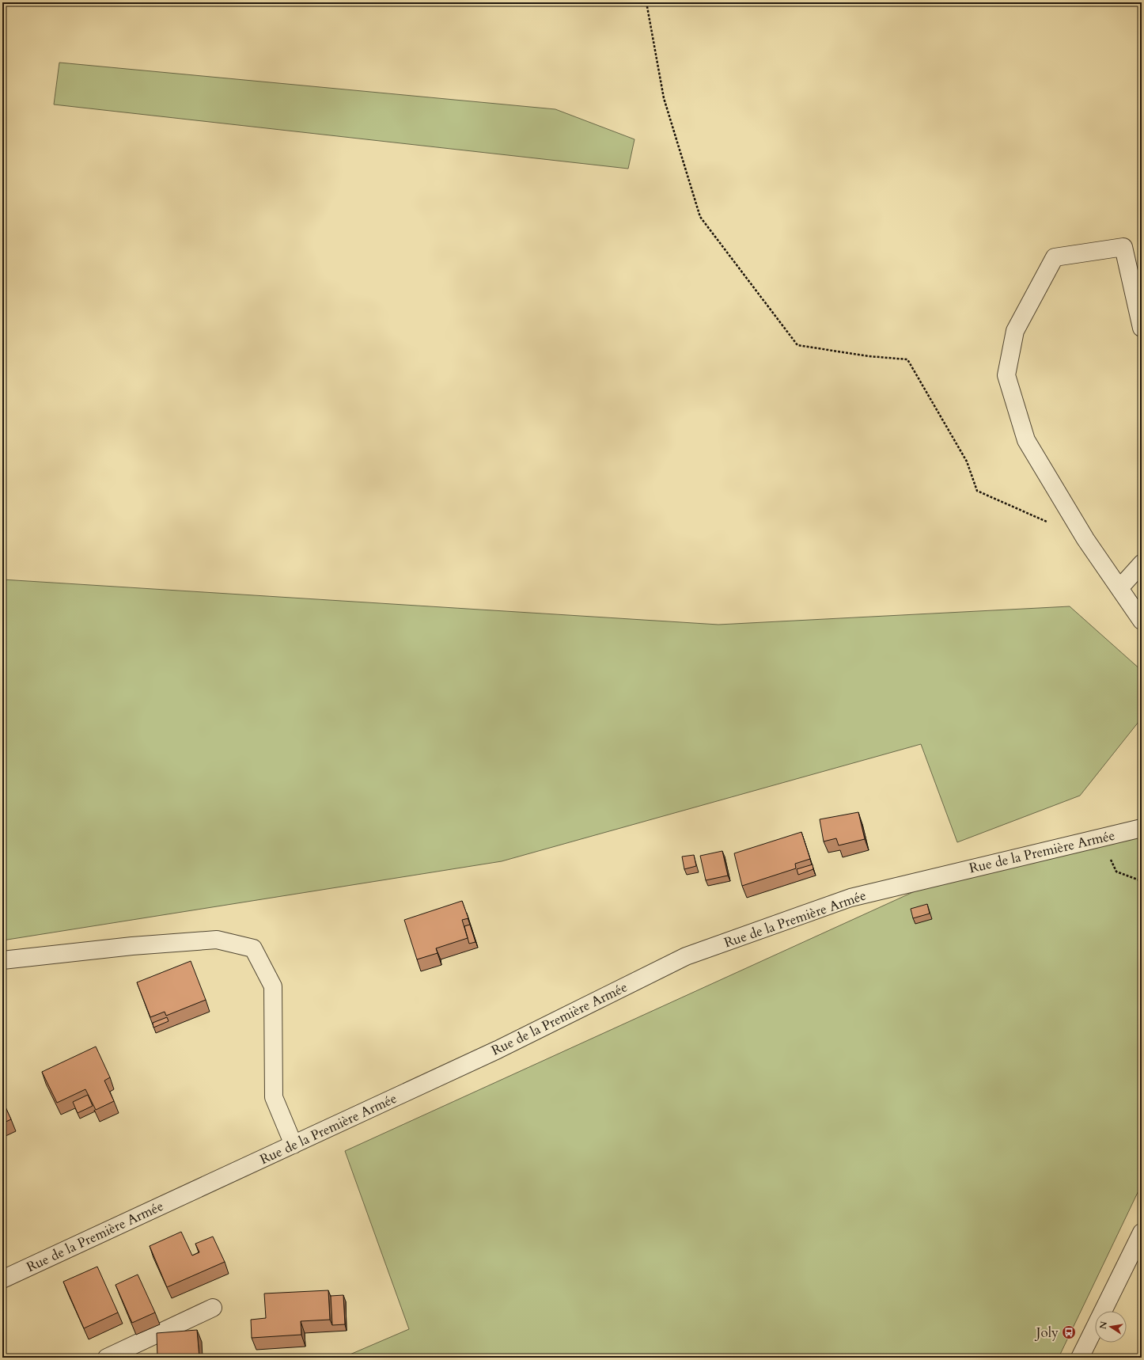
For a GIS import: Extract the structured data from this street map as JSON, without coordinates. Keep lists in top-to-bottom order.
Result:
{
  "streets": {
    "street": ["Rue de la Première Armée"]
  },
  "places": {
    "bus stop": ["Joly"]
  },
  "north": "left"
}
